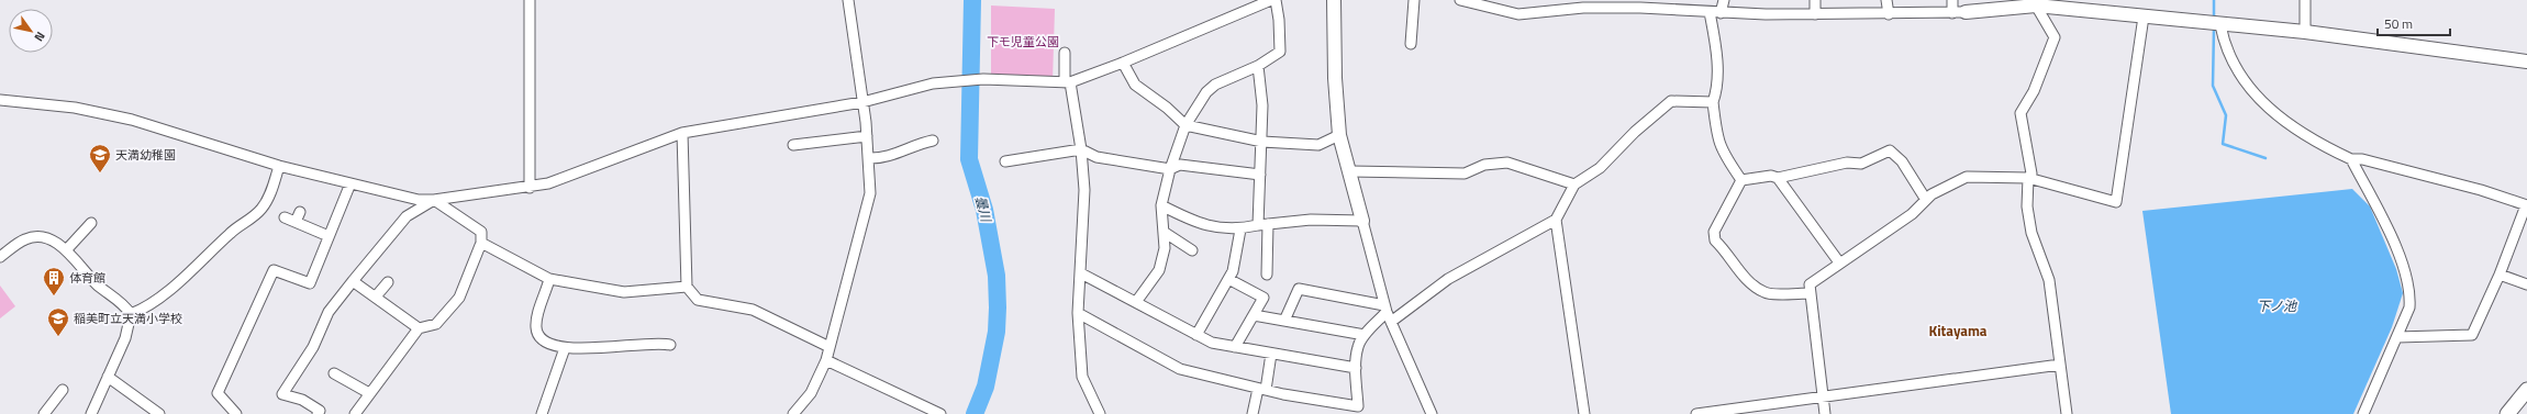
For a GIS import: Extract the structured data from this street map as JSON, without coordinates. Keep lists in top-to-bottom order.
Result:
{
  "districts": ["Kitayama"],
  "water": ["曇川", "下ノ池"],
  "parks": ["下モ児童公園"],
  "places": {
    "school or university": ["天満幼稚園", "稲美町立天満小学校"],
    "building": ["体育館"]
  },
  "scale_bar": "50 m",
  "north": "bottom right"
}
